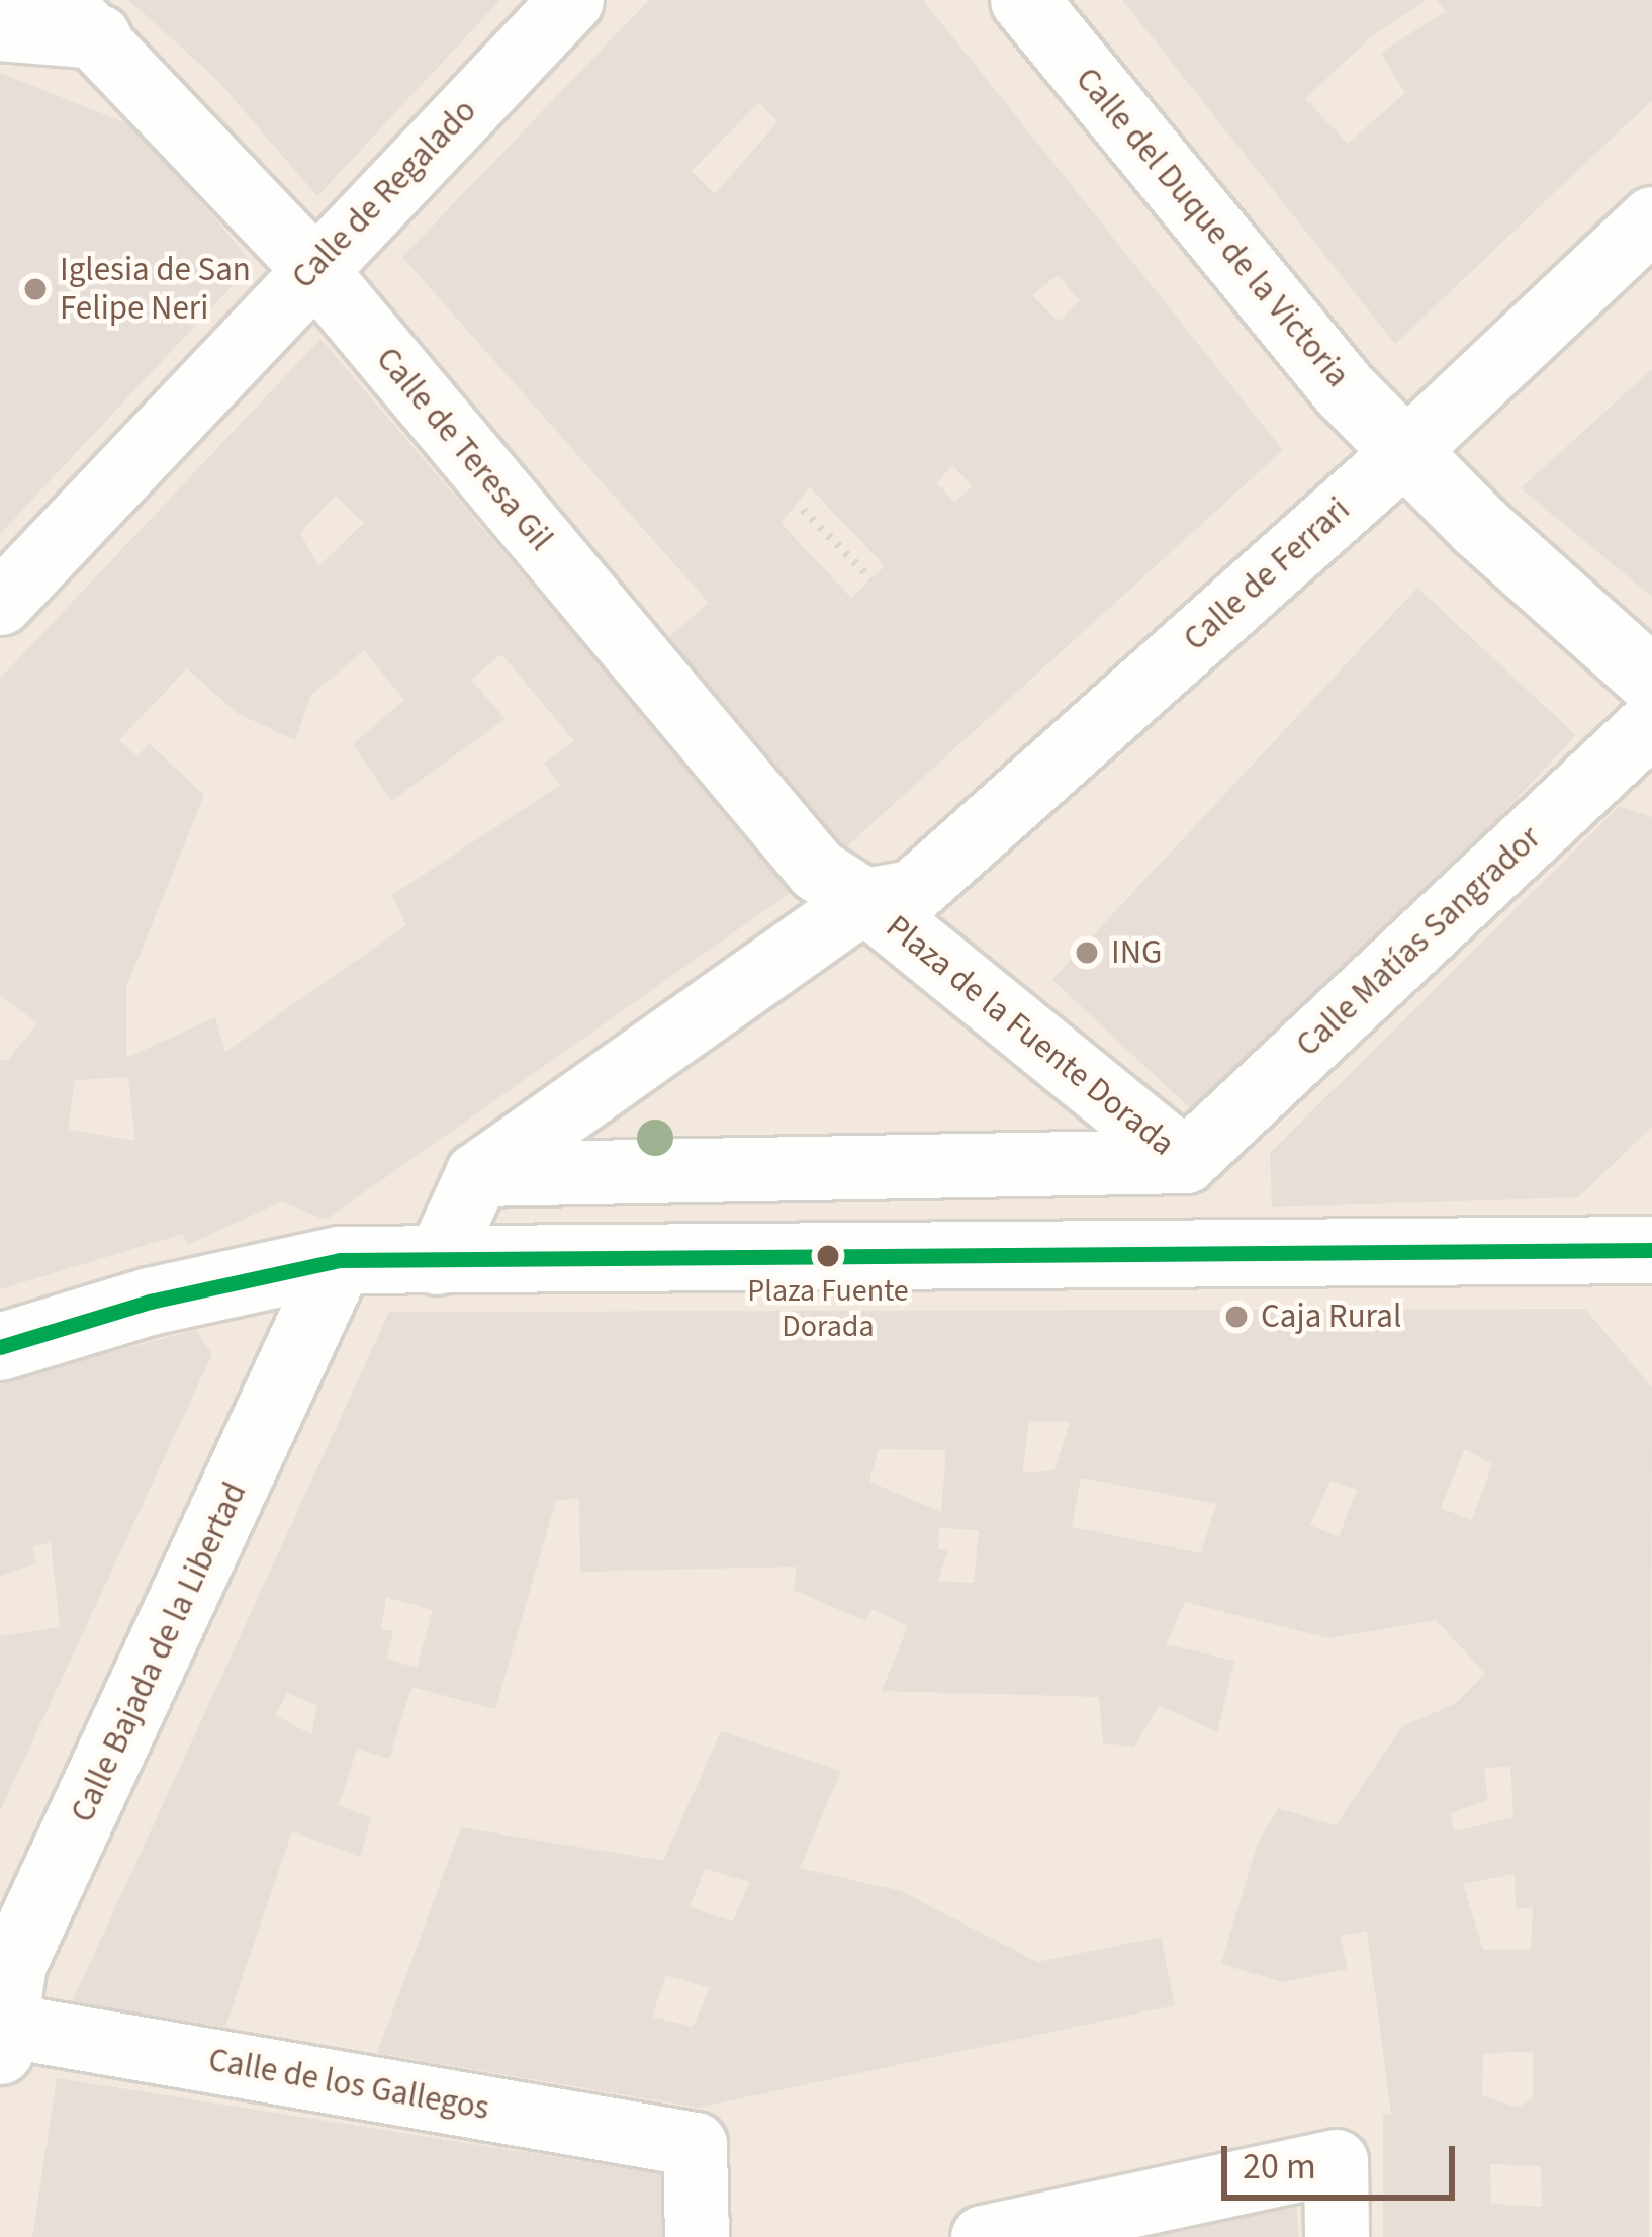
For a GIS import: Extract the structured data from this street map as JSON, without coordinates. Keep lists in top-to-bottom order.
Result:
{
  "streets": {
    "street": [
      "Calle de Regalado",
      "Calle del Duque de la Victoria",
      "Calle de Teresa Gil",
      "Calle de Ferrari",
      "Calle Matías Sangrador",
      "Plaza de la Fuente Dorada",
      "Calle Bajada de la Libertad",
      "Calle de los Gallegos"
    ]
  },
  "crossings": [
    ["Calle de Regalado", "Calle de Teresa Gil"],
    ["Calle del Duque de la Victoria", "Calle de Ferrari"],
    ["Calle de Teresa Gil", "Calle de Ferrari"],
    ["Calle de Teresa Gil", "Plaza de la Fuente Dorada"],
    ["Calle de Ferrari", "Plaza de la Fuente Dorada"],
    ["Calle Matías Sangrador", "Plaza de la Fuente Dorada"],
    ["Calle Bajada de la Libertad", "Calle de los Gallegos"]
  ],
  "places": [
    "Iglesia de San Felipe Neri",
    "ING",
    "Plaza Fuente Dorada",
    "Caja Rural"
  ],
  "scale_bar": "20 m"
}
